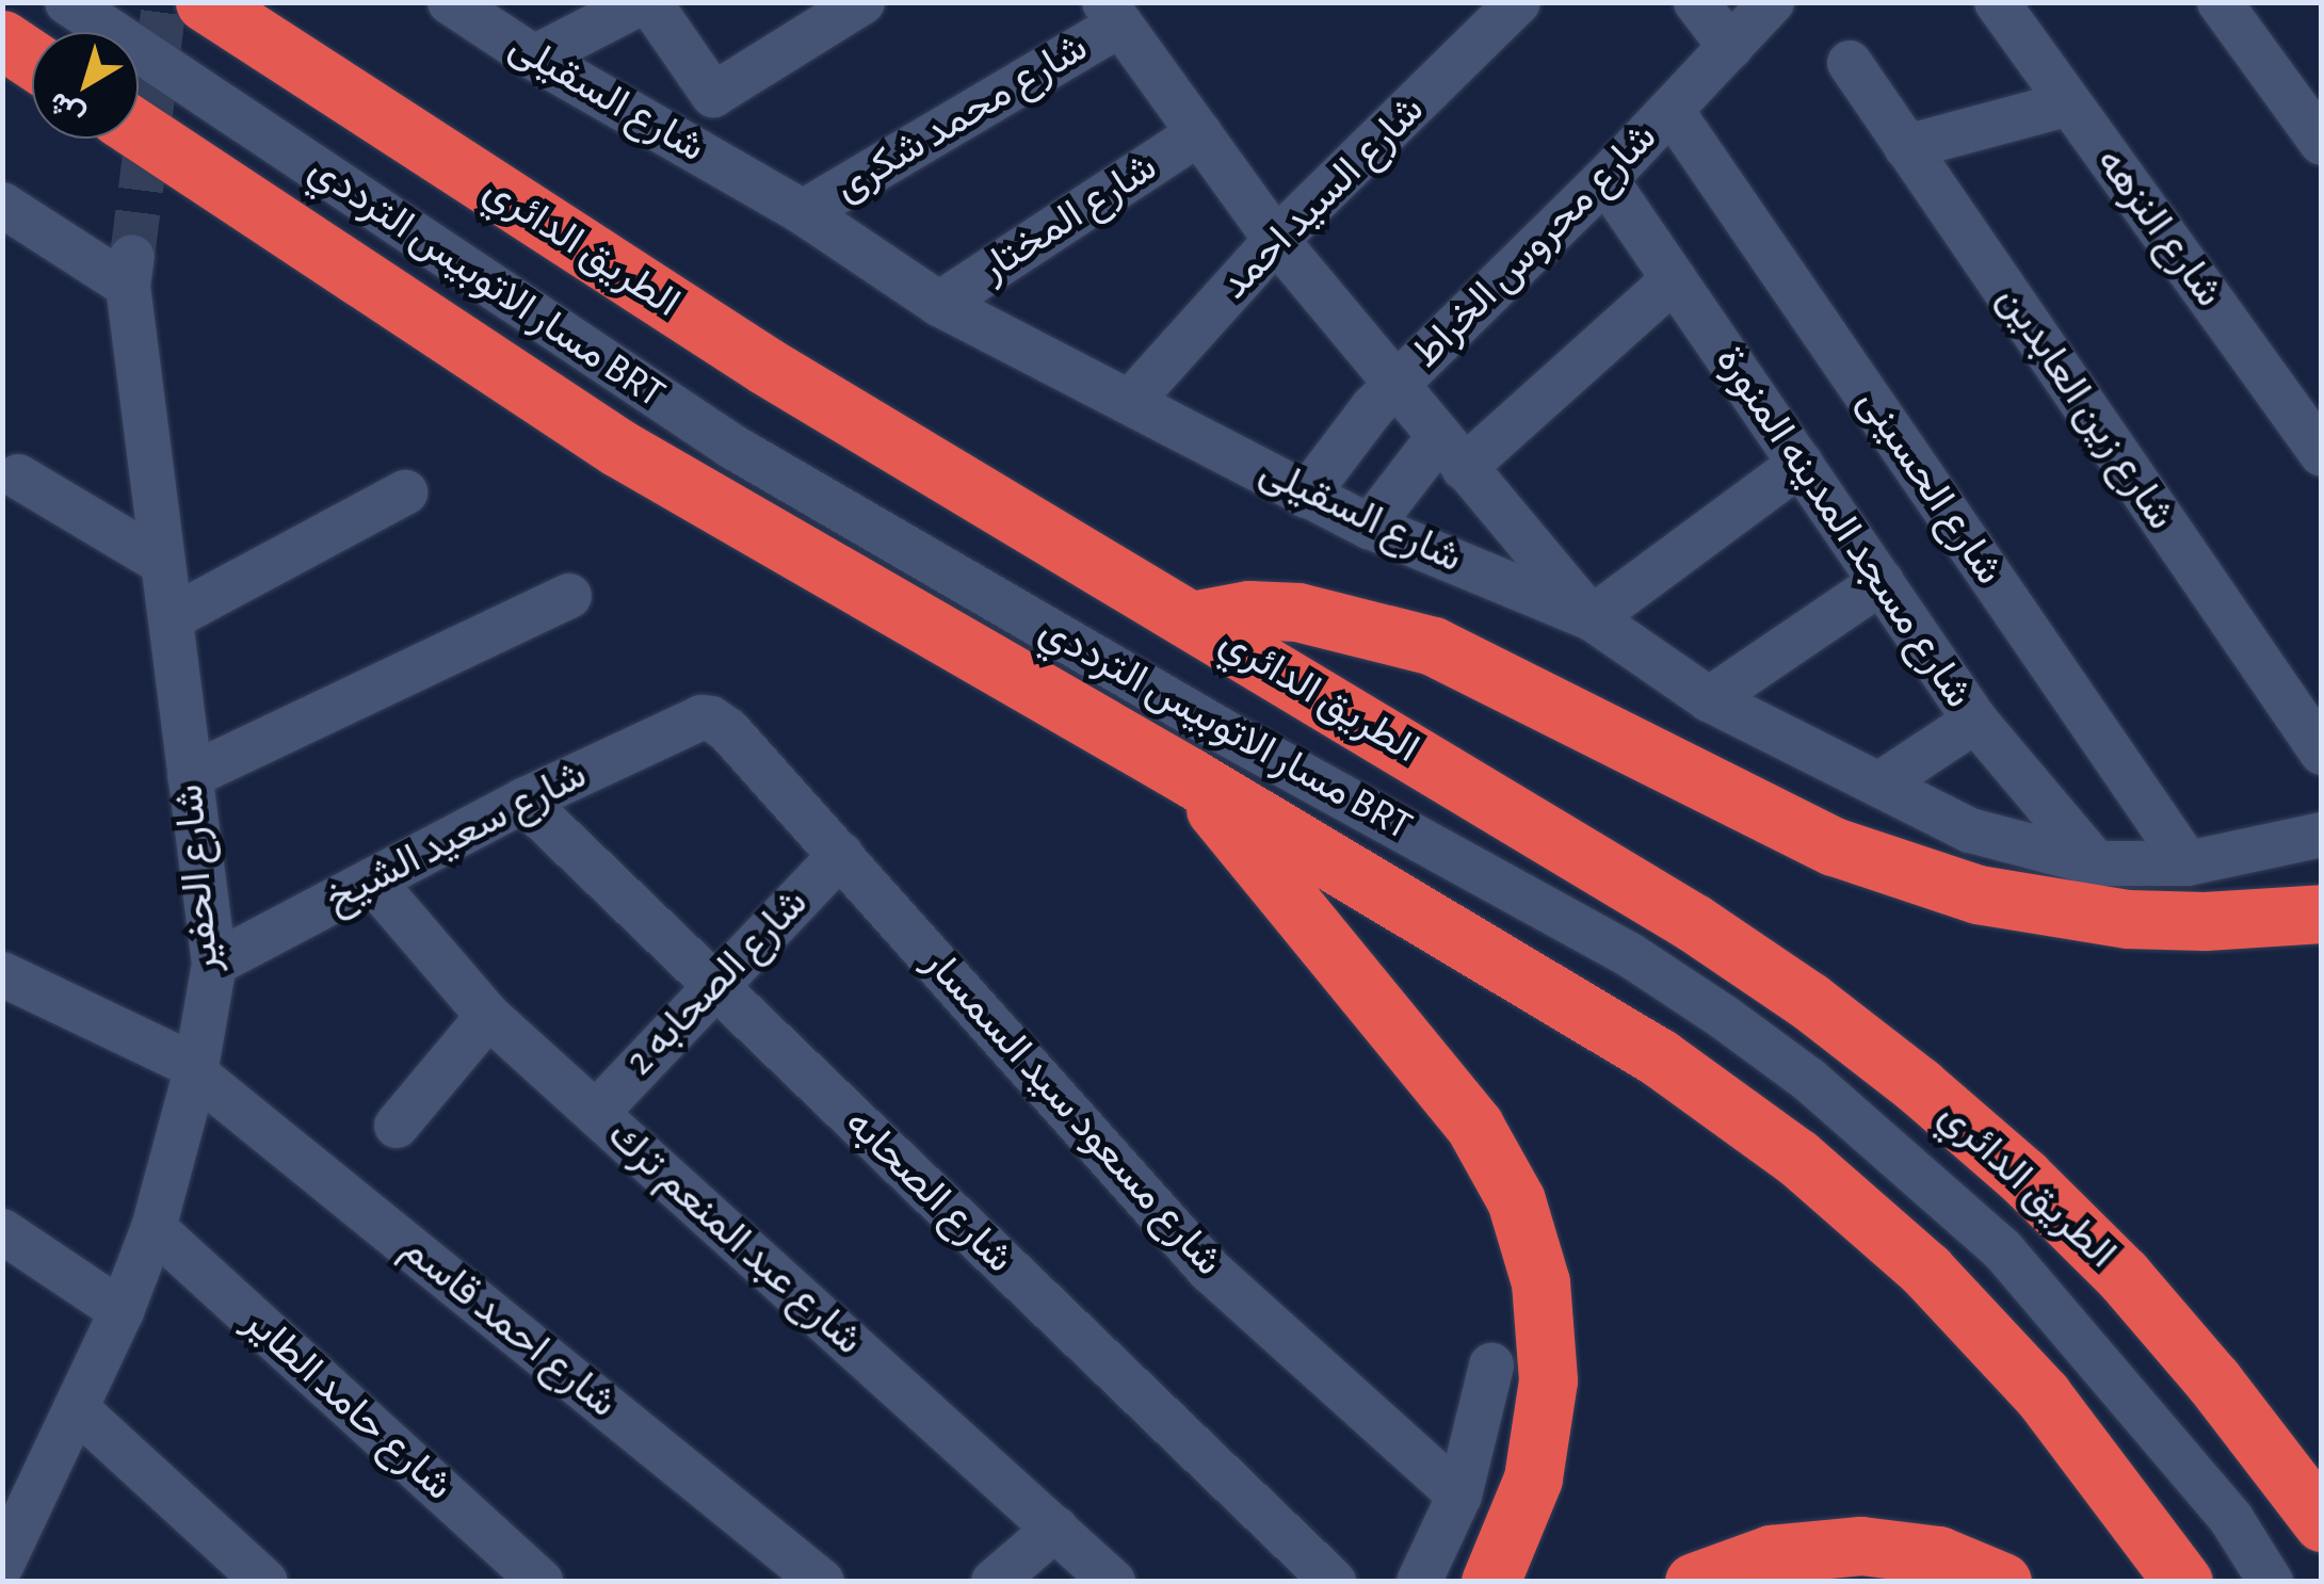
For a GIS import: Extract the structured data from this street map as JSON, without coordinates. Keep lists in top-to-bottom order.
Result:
{
  "streets": {
    "highway": ["الطريق الدائري"],
    "street": [
      "شارع السقيلى",
      "شارع محمد شكرى",
      "شارع السيد احمد",
      "شارع المختار",
      "شارع النزهه",
      "شارع محروس الخراط",
      "مسار الاتوبيس الترددي BRT",
      "شارع زين العابدين",
      "شارع الحسينى",
      "شارع مسجد المدينه المنورة",
      "شارع سعيد الشيخ",
      "شارع الحفير",
      "شارع الصحابه 2",
      "شارع مسعود سيد السمسار",
      "شارع الصحابه",
      "شارع عبد المنعم ترك",
      "شارع احمد قاسم",
      "شارع حامد الطاير"
    ]
  },
  "crossings": [
    ["شارع السقيلى", "شارع محمد شكرى"],
    ["شارع السقيلى", "شارع السيد احمد"],
    ["شارع السقيلى", "شارع المختار"],
    ["شارع السقيلى", "شارع محروس الخراط"],
    ["شارع السقيلى", "شارع الحسينى"],
    ["شارع السقيلى", "شارع مسجد المدينه المنورة"],
    ["شارع محروس الخراط", "شارع الحسينى"],
    ["شارع محروس الخراط", "شارع مسجد المدينه المنورة"],
    ["شارع سعيد الشيخ", "شارع الحفير"],
    ["شارع سعيد الشيخ", "شارع مسعود سيد السمسار"],
    ["شارع سعيد الشيخ", "شارع الصحابه"],
    ["شارع سعيد الشيخ", "شارع عبد المنعم ترك"],
    ["شارع الحفير", "شارع احمد قاسم"],
    ["شارع الحفير", "شارع حامد الطاير"],
    ["شارع الصحابه 2", "شارع مسعود سيد السمسار"],
    ["شارع الصحابه 2", "شارع الصحابه"],
    ["شارع الصحابه 2", "شارع عبد المنعم ترك"]
  ],
  "north": "bottom left"
}
